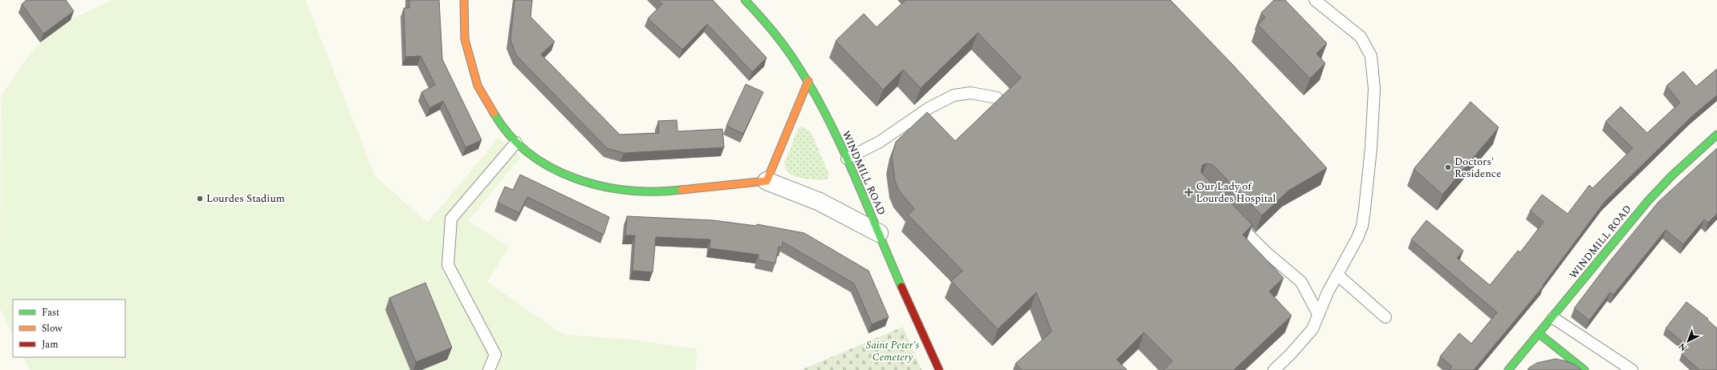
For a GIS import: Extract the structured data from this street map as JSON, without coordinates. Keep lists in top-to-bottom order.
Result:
{
  "streets": {
    "street": ["WINDMILL ROAD"]
  },
  "parks": ["Saint Peter's Cemetery"],
  "places": {
    "other": ["Doctors' Residence", "Lourdes Stadium"],
    "health": ["Our Lady of Lourdes Hospital"]
  },
  "legend": ["Fast", "Slow", "Jam"],
  "north": "bottom left"
}
